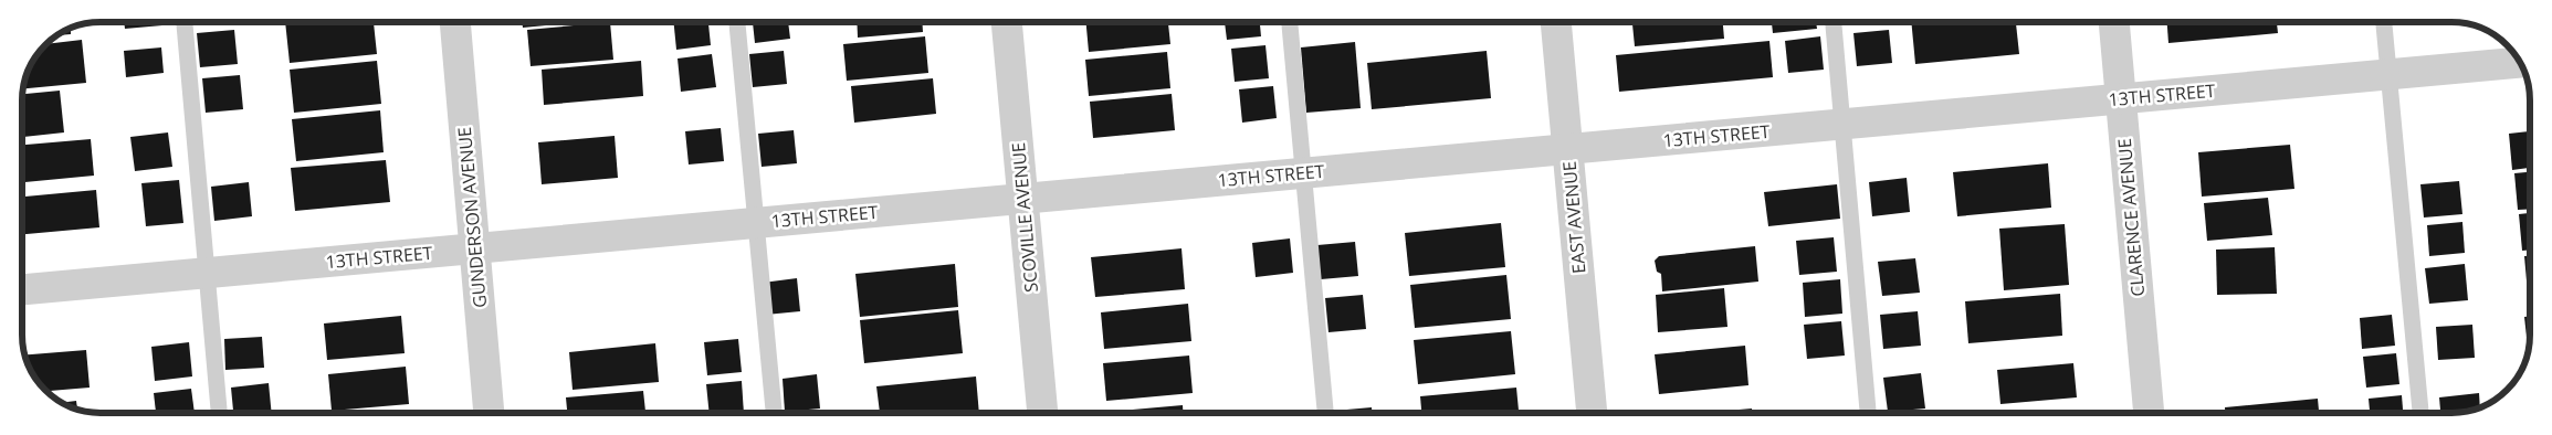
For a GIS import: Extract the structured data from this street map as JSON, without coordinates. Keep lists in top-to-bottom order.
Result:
{
  "streets": {
    "street": [
      "13TH STREET",
      "GUNDERSON AVENUE",
      "SCOVILLE AVENUE",
      "EAST AVENUE",
      "CLARENCE AVENUE"
    ]
  },
  "crossings": [
    ["13TH STREET", "GUNDERSON AVENUE"],
    ["13TH STREET", "SCOVILLE AVENUE"],
    ["13TH STREET", "EAST AVENUE"],
    ["13TH STREET", "CLARENCE AVENUE"]
  ]
}
